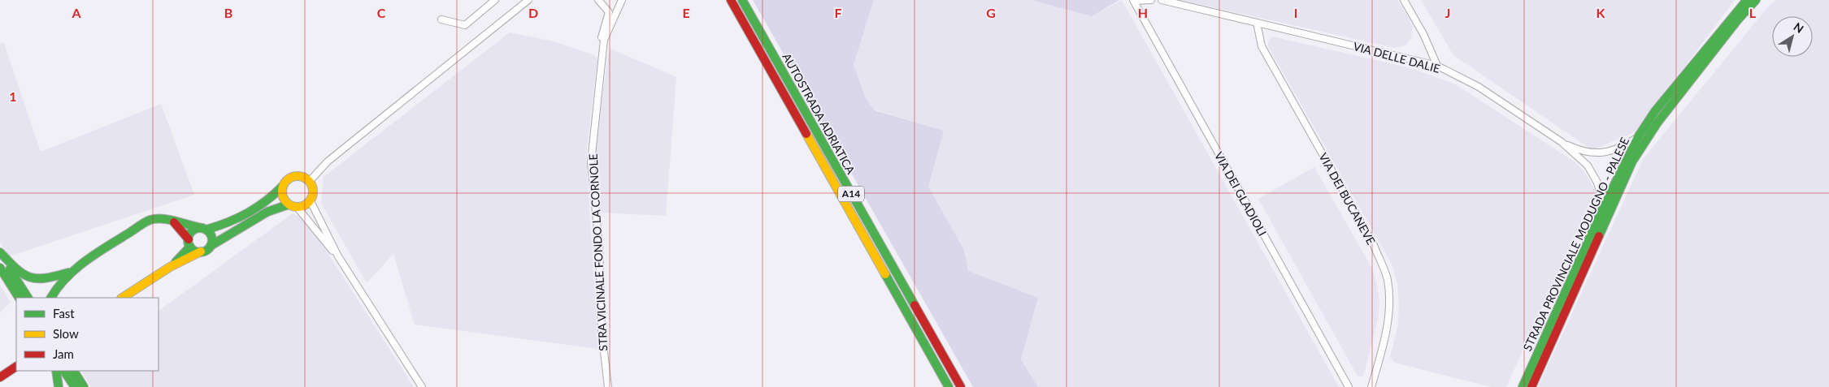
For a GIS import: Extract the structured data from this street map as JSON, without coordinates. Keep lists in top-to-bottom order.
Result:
{
  "streets": {
    "main road": ["AUTOSTRADA ADRIATICA", "A14", "STRADA PROVINCIALE MODUGNO - PALESE"],
    "street": [
      "VIA DELLE DALIE",
      "VIA DEI GLADIOLI",
      "VIA DEI BUCANEVE",
      "STRA VICINALE FONDO LA CORNOLE"
    ]
  },
  "crossings": [
    ["VIA DELLE DALIE", "VIA DEI BUCANEVE"],
    ["VIA DELLE DALIE", "STRADA PROVINCIALE MODUGNO - PALESE"]
  ],
  "legend": ["Fast", "Slow", "Jam"],
  "north": "top right",
  "grid": {
    "columns": [
      "A",
      "B",
      "C",
      "D",
      "E",
      "F",
      "G",
      "H",
      "I",
      "J",
      "K",
      "L"
    ],
    "rows": ["1"]
  }
}
